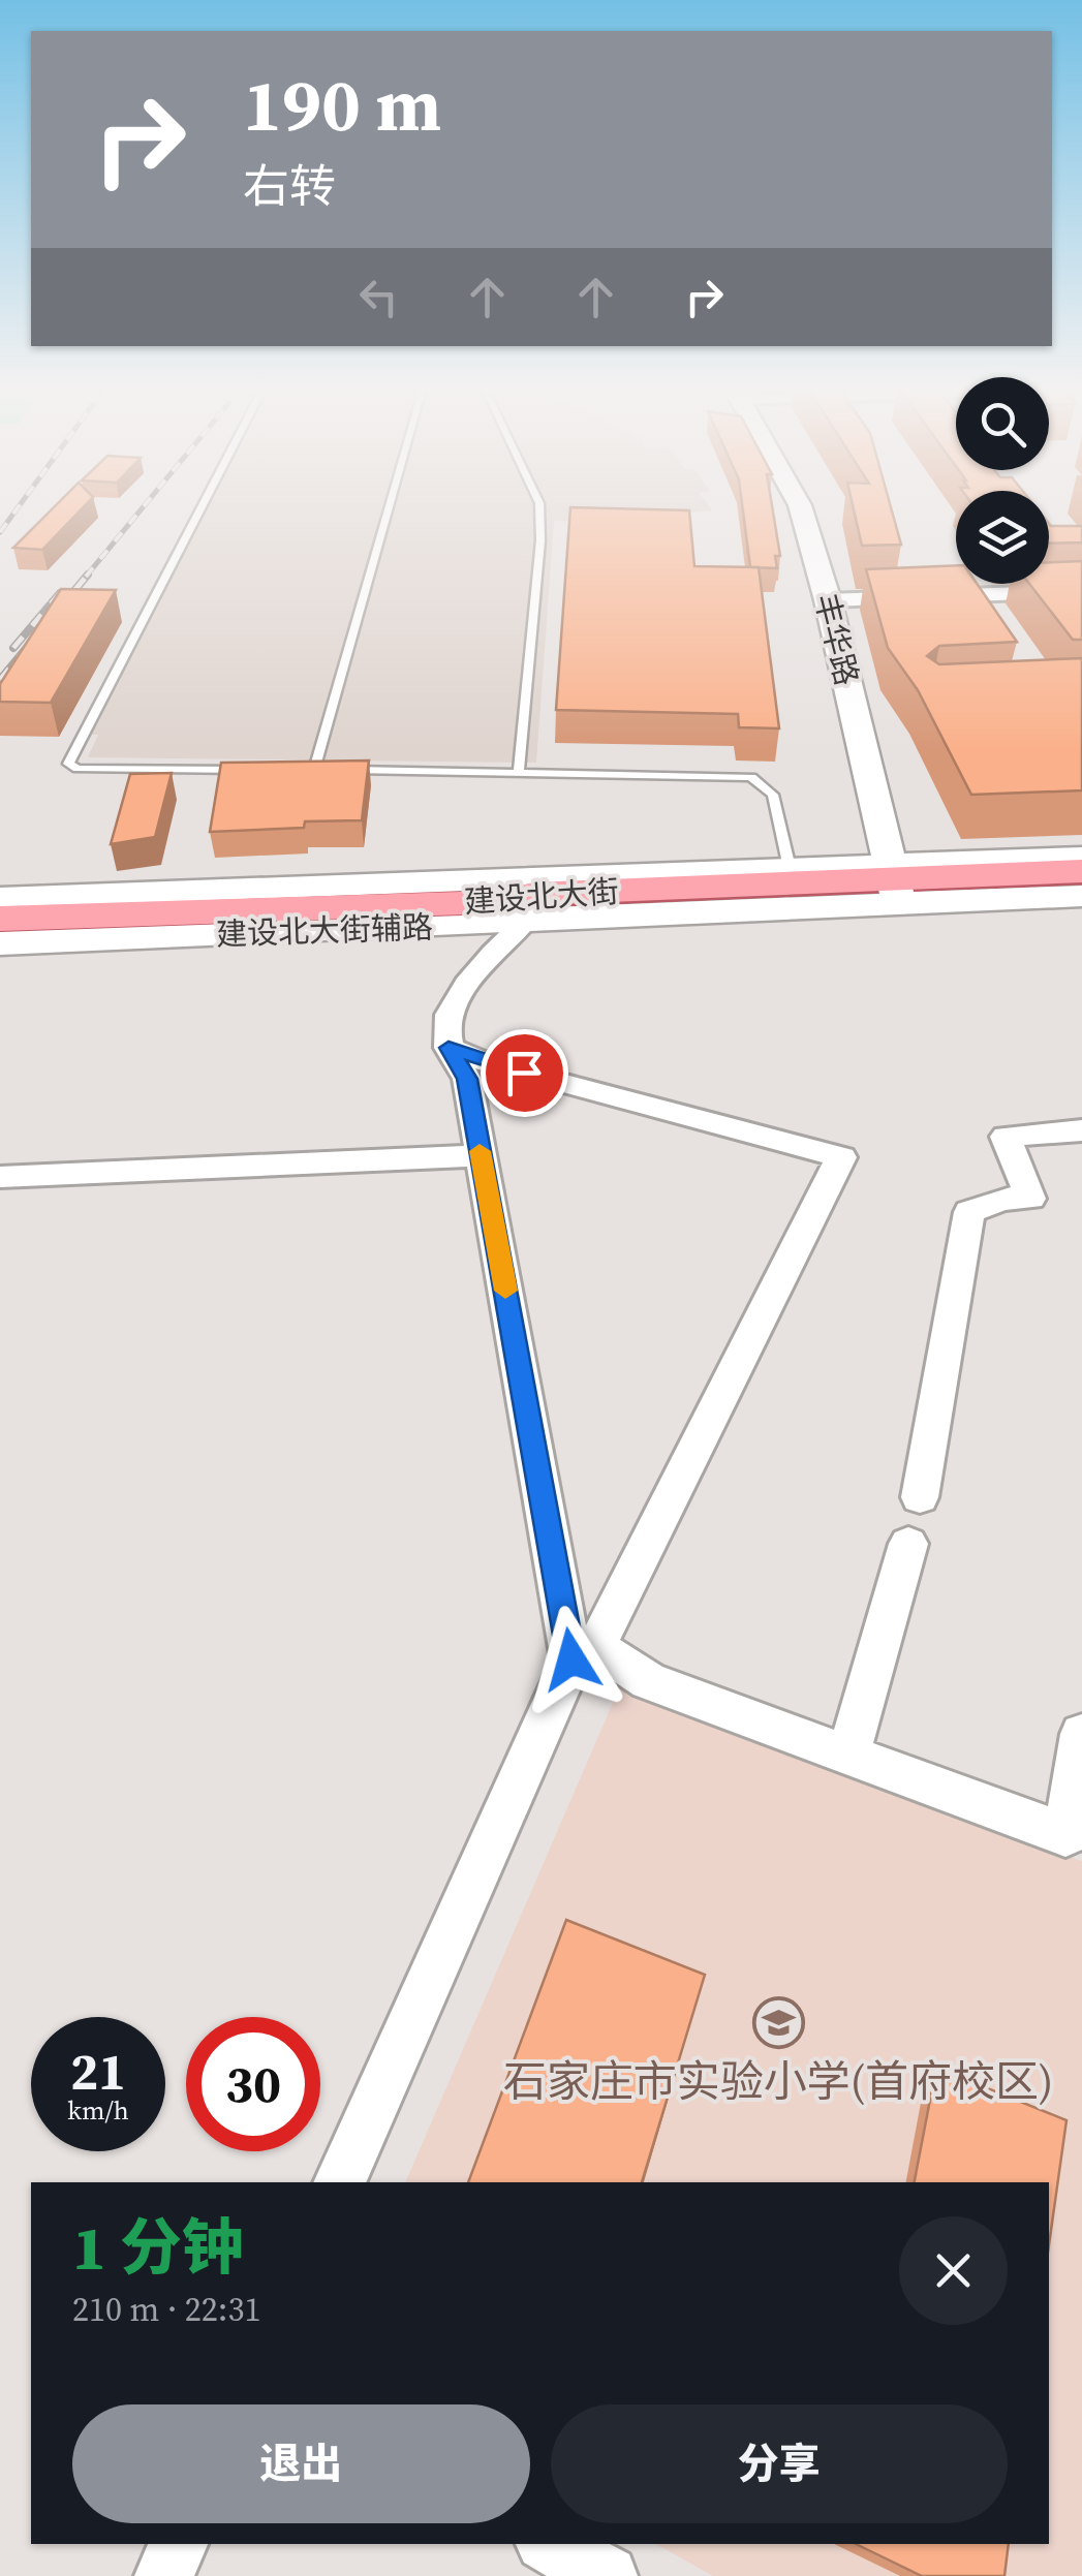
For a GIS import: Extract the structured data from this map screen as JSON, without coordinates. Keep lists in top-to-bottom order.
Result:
{
  "streets": {
    "main road": ["建设北大街"],
    "street": ["丰华路", "建设北大街辅路"]
  },
  "crossings": [
    ["丰华路", "建设北大街"],
    ["丰华路", "建设北大街辅路"],
    ["建设北大街", "建设北大街辅路"]
  ],
  "places": {
    "school or university": ["石家庄市实验小学(首府校区)"]
  },
  "page": {
    "turn": ["190 m", "右转"],
    "speed": "21 km/h",
    "limit": "30",
    "heading": ["1 分钟", "210 m · 22:31"],
    "buttons": ["退出", "分享"]
  }
}
